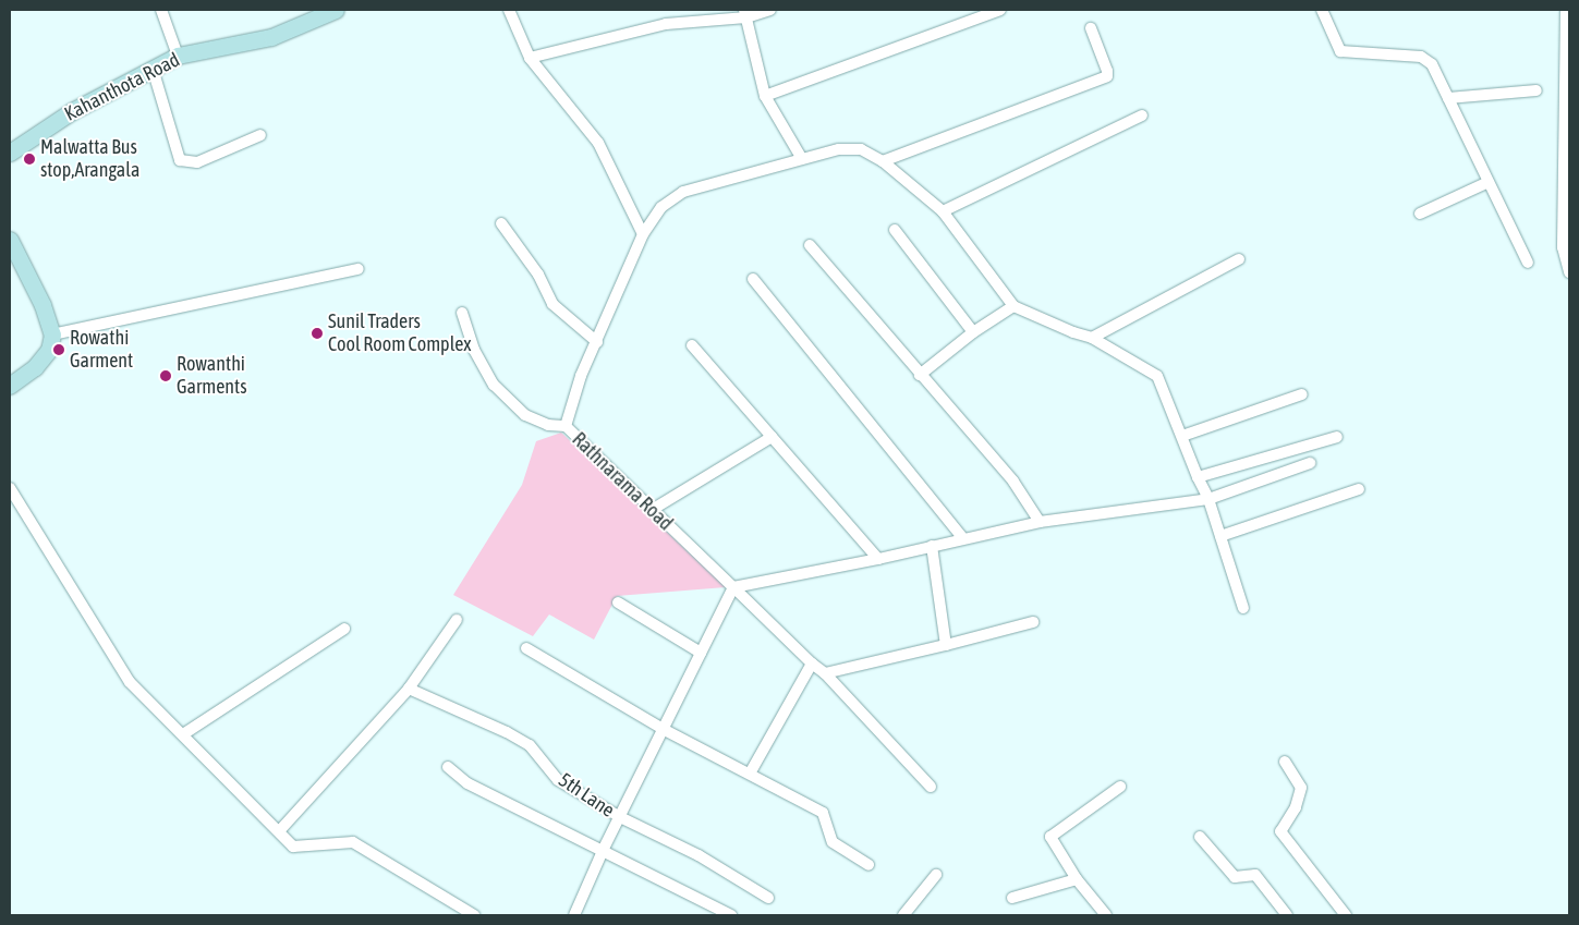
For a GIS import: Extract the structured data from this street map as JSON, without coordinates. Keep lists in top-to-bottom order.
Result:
{
  "streets": {
    "main road": ["Kahanthota Road"],
    "street": ["Rathnarama Road", "5th Lane"]
  },
  "places": [
    "Malwatta Bus stop,Arangala",
    "Sunil Traders Cool Room Complex",
    "Rowathi Garment",
    "Rowanthi Garments"
  ]
}
